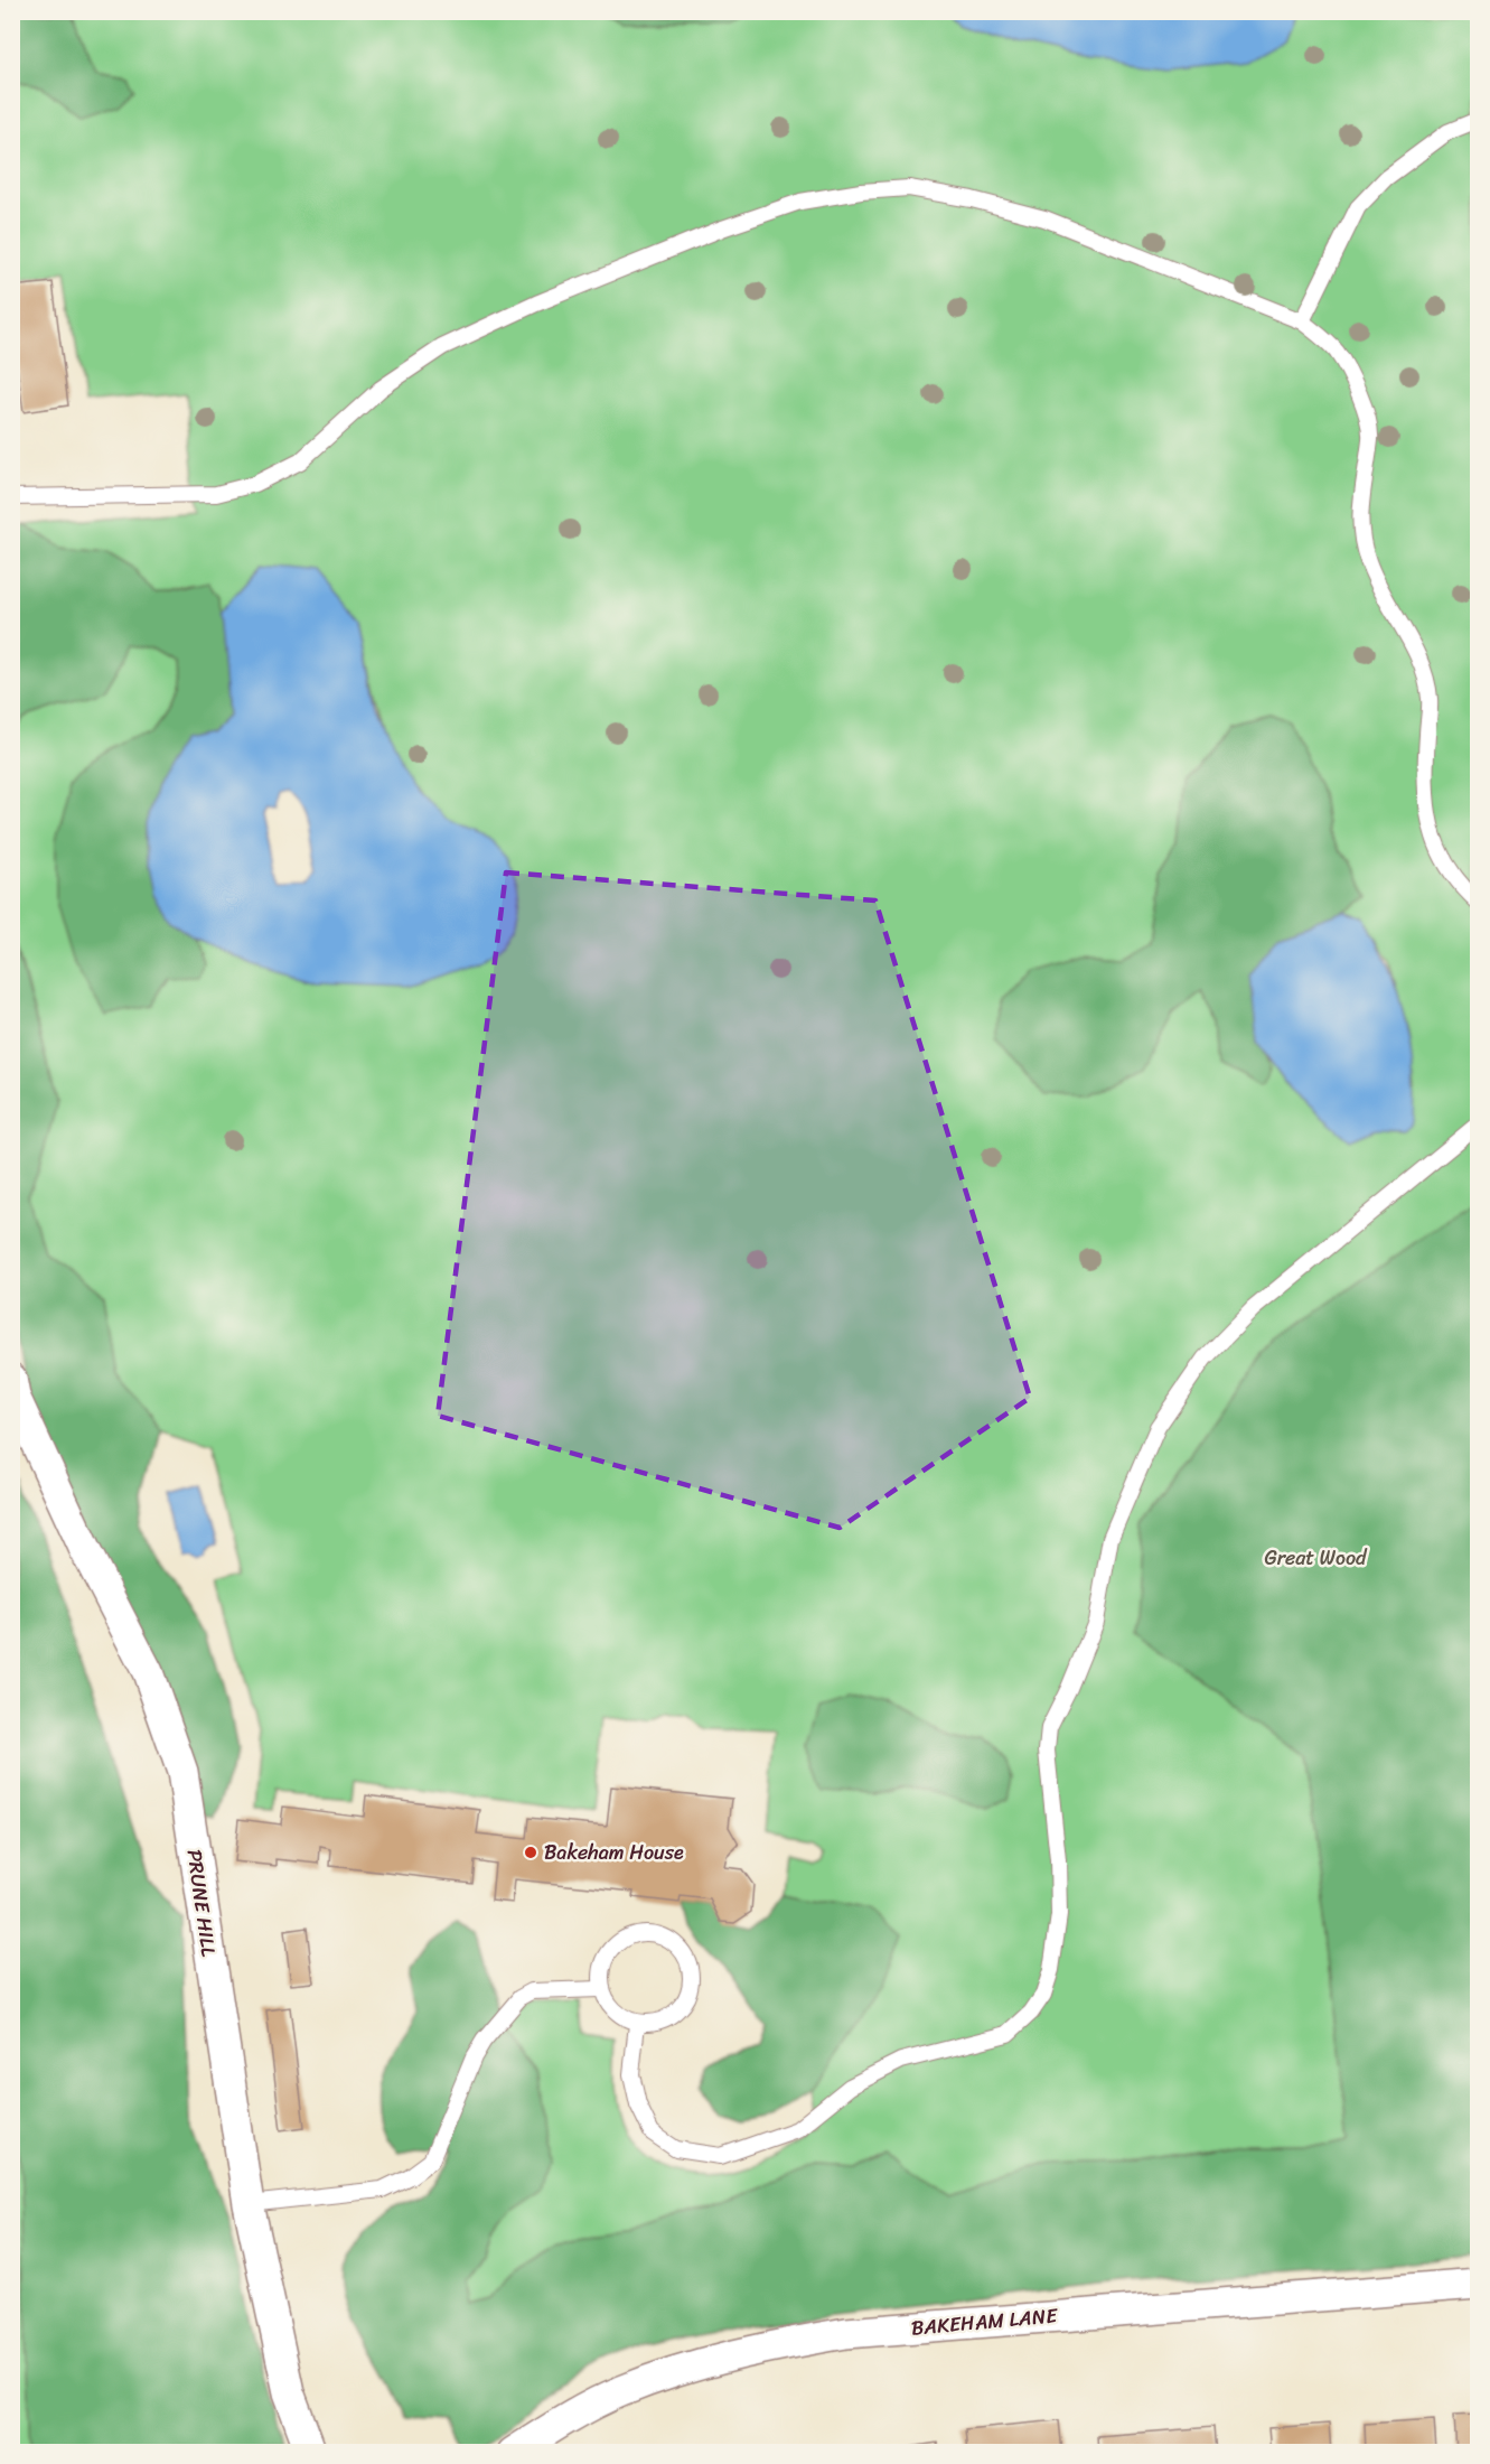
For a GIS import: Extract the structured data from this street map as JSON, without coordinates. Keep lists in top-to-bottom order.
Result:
{
  "streets": {
    "street": ["PRUNE HILL", "BAKEHAM LANE"]
  },
  "parks": ["Great Wood"],
  "places": ["Bakeham House"]
}
